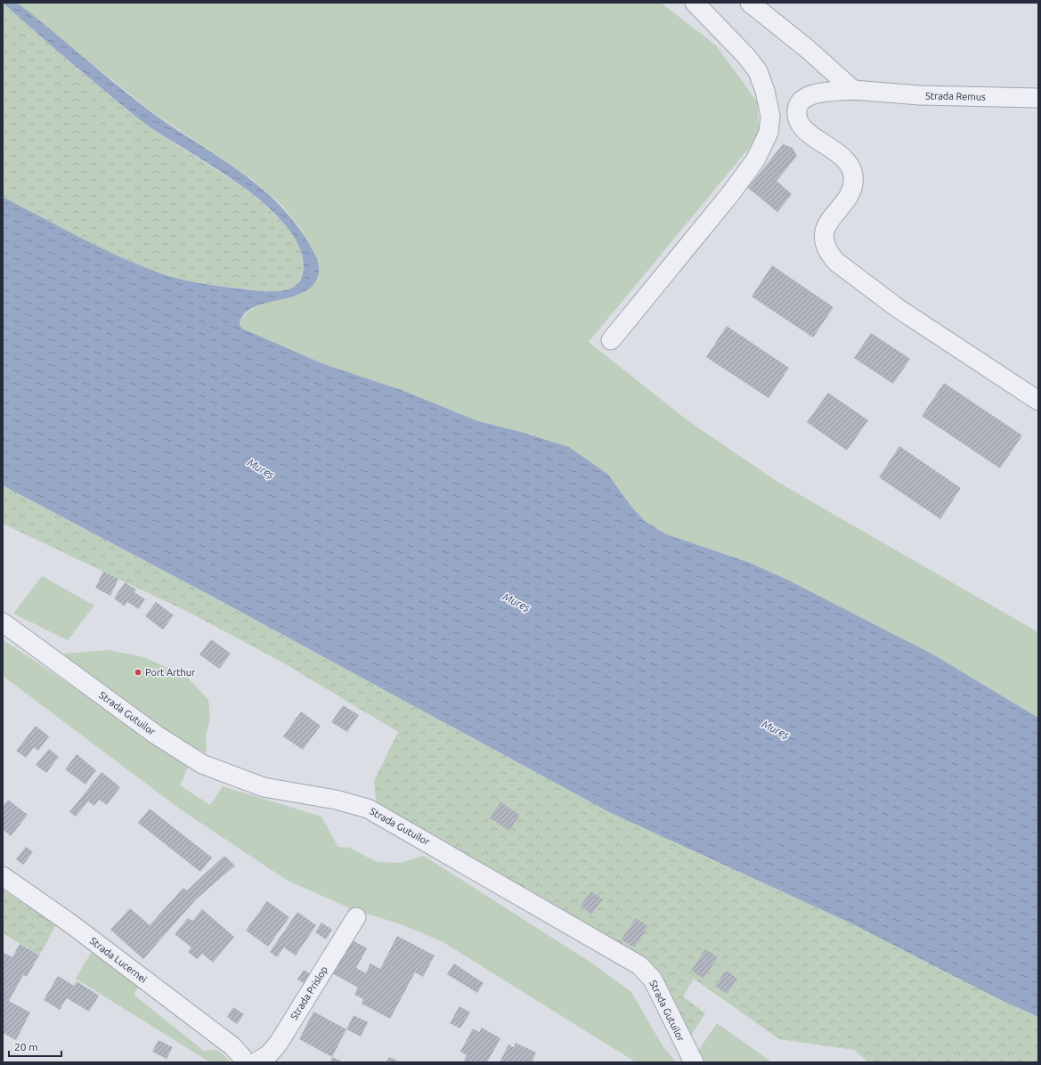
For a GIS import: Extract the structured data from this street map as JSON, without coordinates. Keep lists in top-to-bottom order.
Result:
{
  "streets": {
    "street": [
      "Strada Remus",
      "Strada Gutuilor",
      "Strada Lucernei",
      "Strada Prislop"
    ]
  },
  "water": ["Mureș"],
  "places": ["Port Arthur"],
  "scale_bar": "20 m"
}
